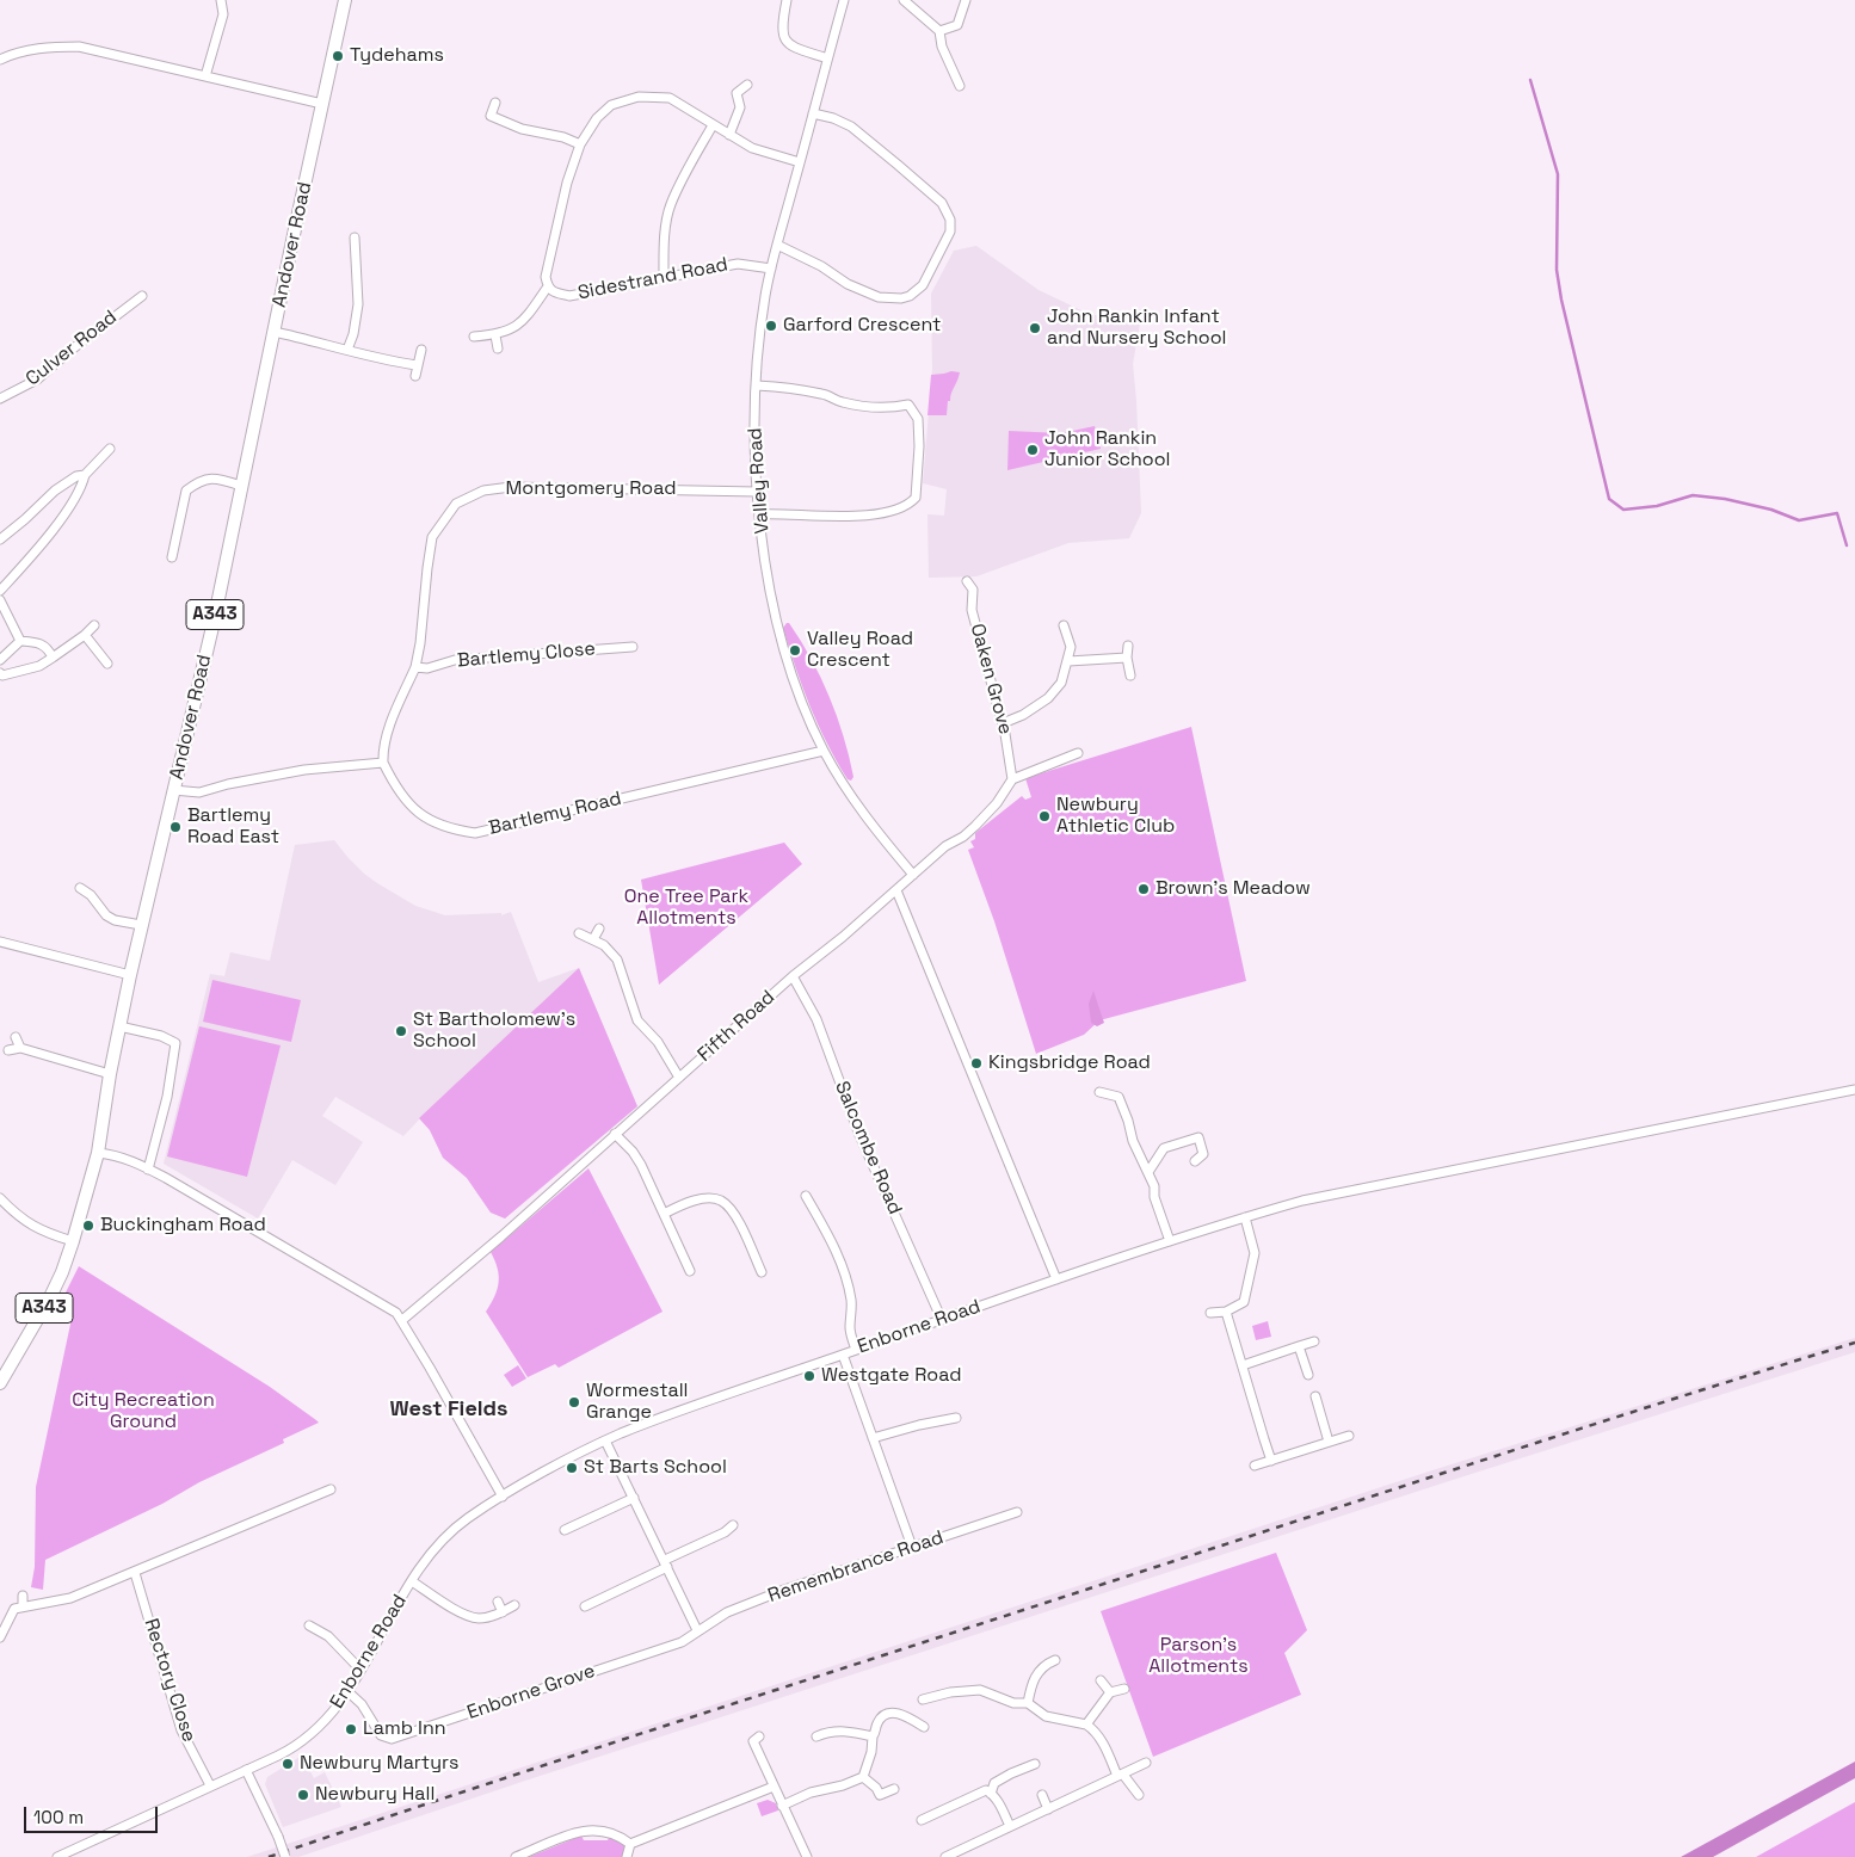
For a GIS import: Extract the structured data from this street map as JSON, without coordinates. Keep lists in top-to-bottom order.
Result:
{
  "streets": {
    "main road": ["Andover Road", "A343"],
    "street": [
      "Sidestrand Road",
      "Culver Road",
      "Valley Road",
      "Montgomery Road",
      "Bartlemy Close",
      "Oaken Grove",
      "Bartlemy Road",
      "Fifth Road",
      "Salcombe Road",
      "Enborne Road",
      "Remembrance Road",
      "Rectory Close",
      "Enborne Grove"
    ]
  },
  "crossings": [
    ["Sidestrand Road", "Valley Road"],
    ["Valley Road", "Montgomery Road"],
    ["Valley Road", "Bartlemy Road"],
    ["Valley Road", "Fifth Road"],
    ["Montgomery Road", "Bartlemy Close"],
    ["Oaken Grove", "Fifth Road"],
    ["Fifth Road", "Salcombe Road"],
    ["Salcombe Road", "Enborne Road"],
    ["Enborne Road", "Rectory Close"],
    ["Enborne Road", "Enborne Grove"],
    ["Remembrance Road", "Enborne Grove"]
  ],
  "districts": ["West Fields"],
  "parks": ["One Tree Park Allotments", "City Recreation Ground", "Parson's Allotments"],
  "places": [
    "Tydehams",
    "Garford Crescent",
    "John Rankin Infant and Nursery School",
    "John Rankin Junior School",
    "Valley Road Crescent",
    "Newbury Athletic Club",
    "Bartlemy Road East",
    "Brown's Meadow",
    "St Bartholomew's School",
    "Kingsbridge Road",
    "Buckingham Road",
    "Westgate Road",
    "Wormestall Grange",
    "St Barts School",
    "Lamb Inn",
    "Newbury Martyrs",
    "Newbury Hall"
  ],
  "scale_bar": "100 m"
}
